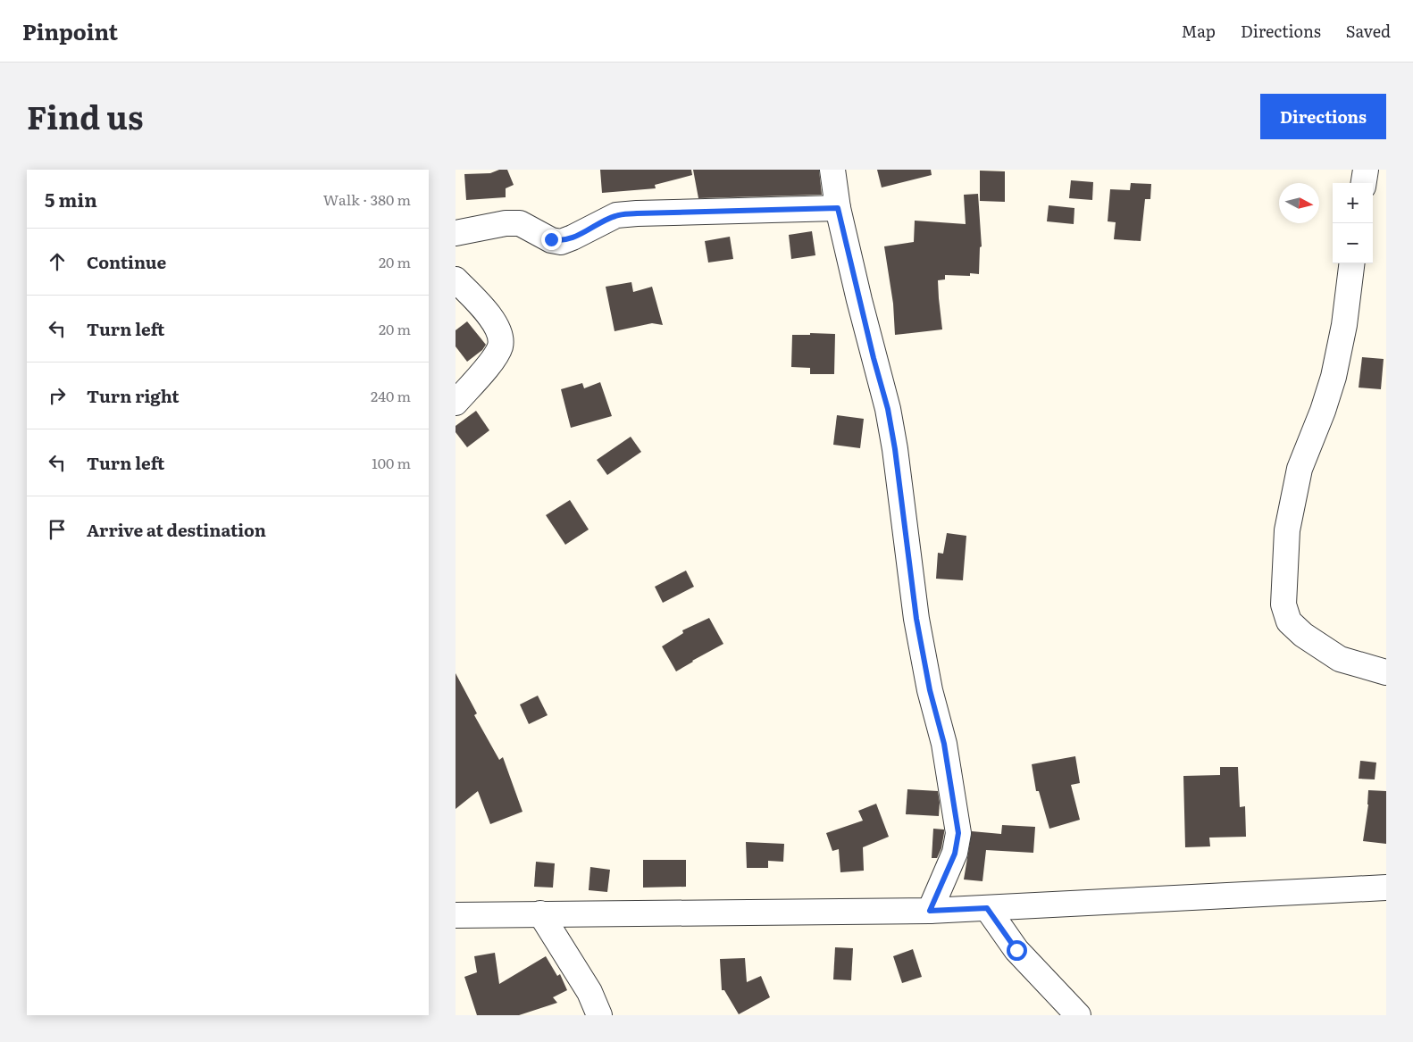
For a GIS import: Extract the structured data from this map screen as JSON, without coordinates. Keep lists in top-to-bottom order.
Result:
{
  "north": "right",
  "page": {
    "header": "Pinpoint",
    "nav": ["Map", "Directions", "Saved"],
    "title": "Find us",
    "buttons": "Directions",
    "heading": ["5 min", "Walk · 380 m"],
    "map_buttons": ["+", "−"],
    "list": [
      ["Continue", "20 m"],
      ["Turn left", "20 m"],
      ["Turn right", "240 m"],
      ["Turn left", "100 m"],
      "Arrive at destination"
    ]
  }
}
